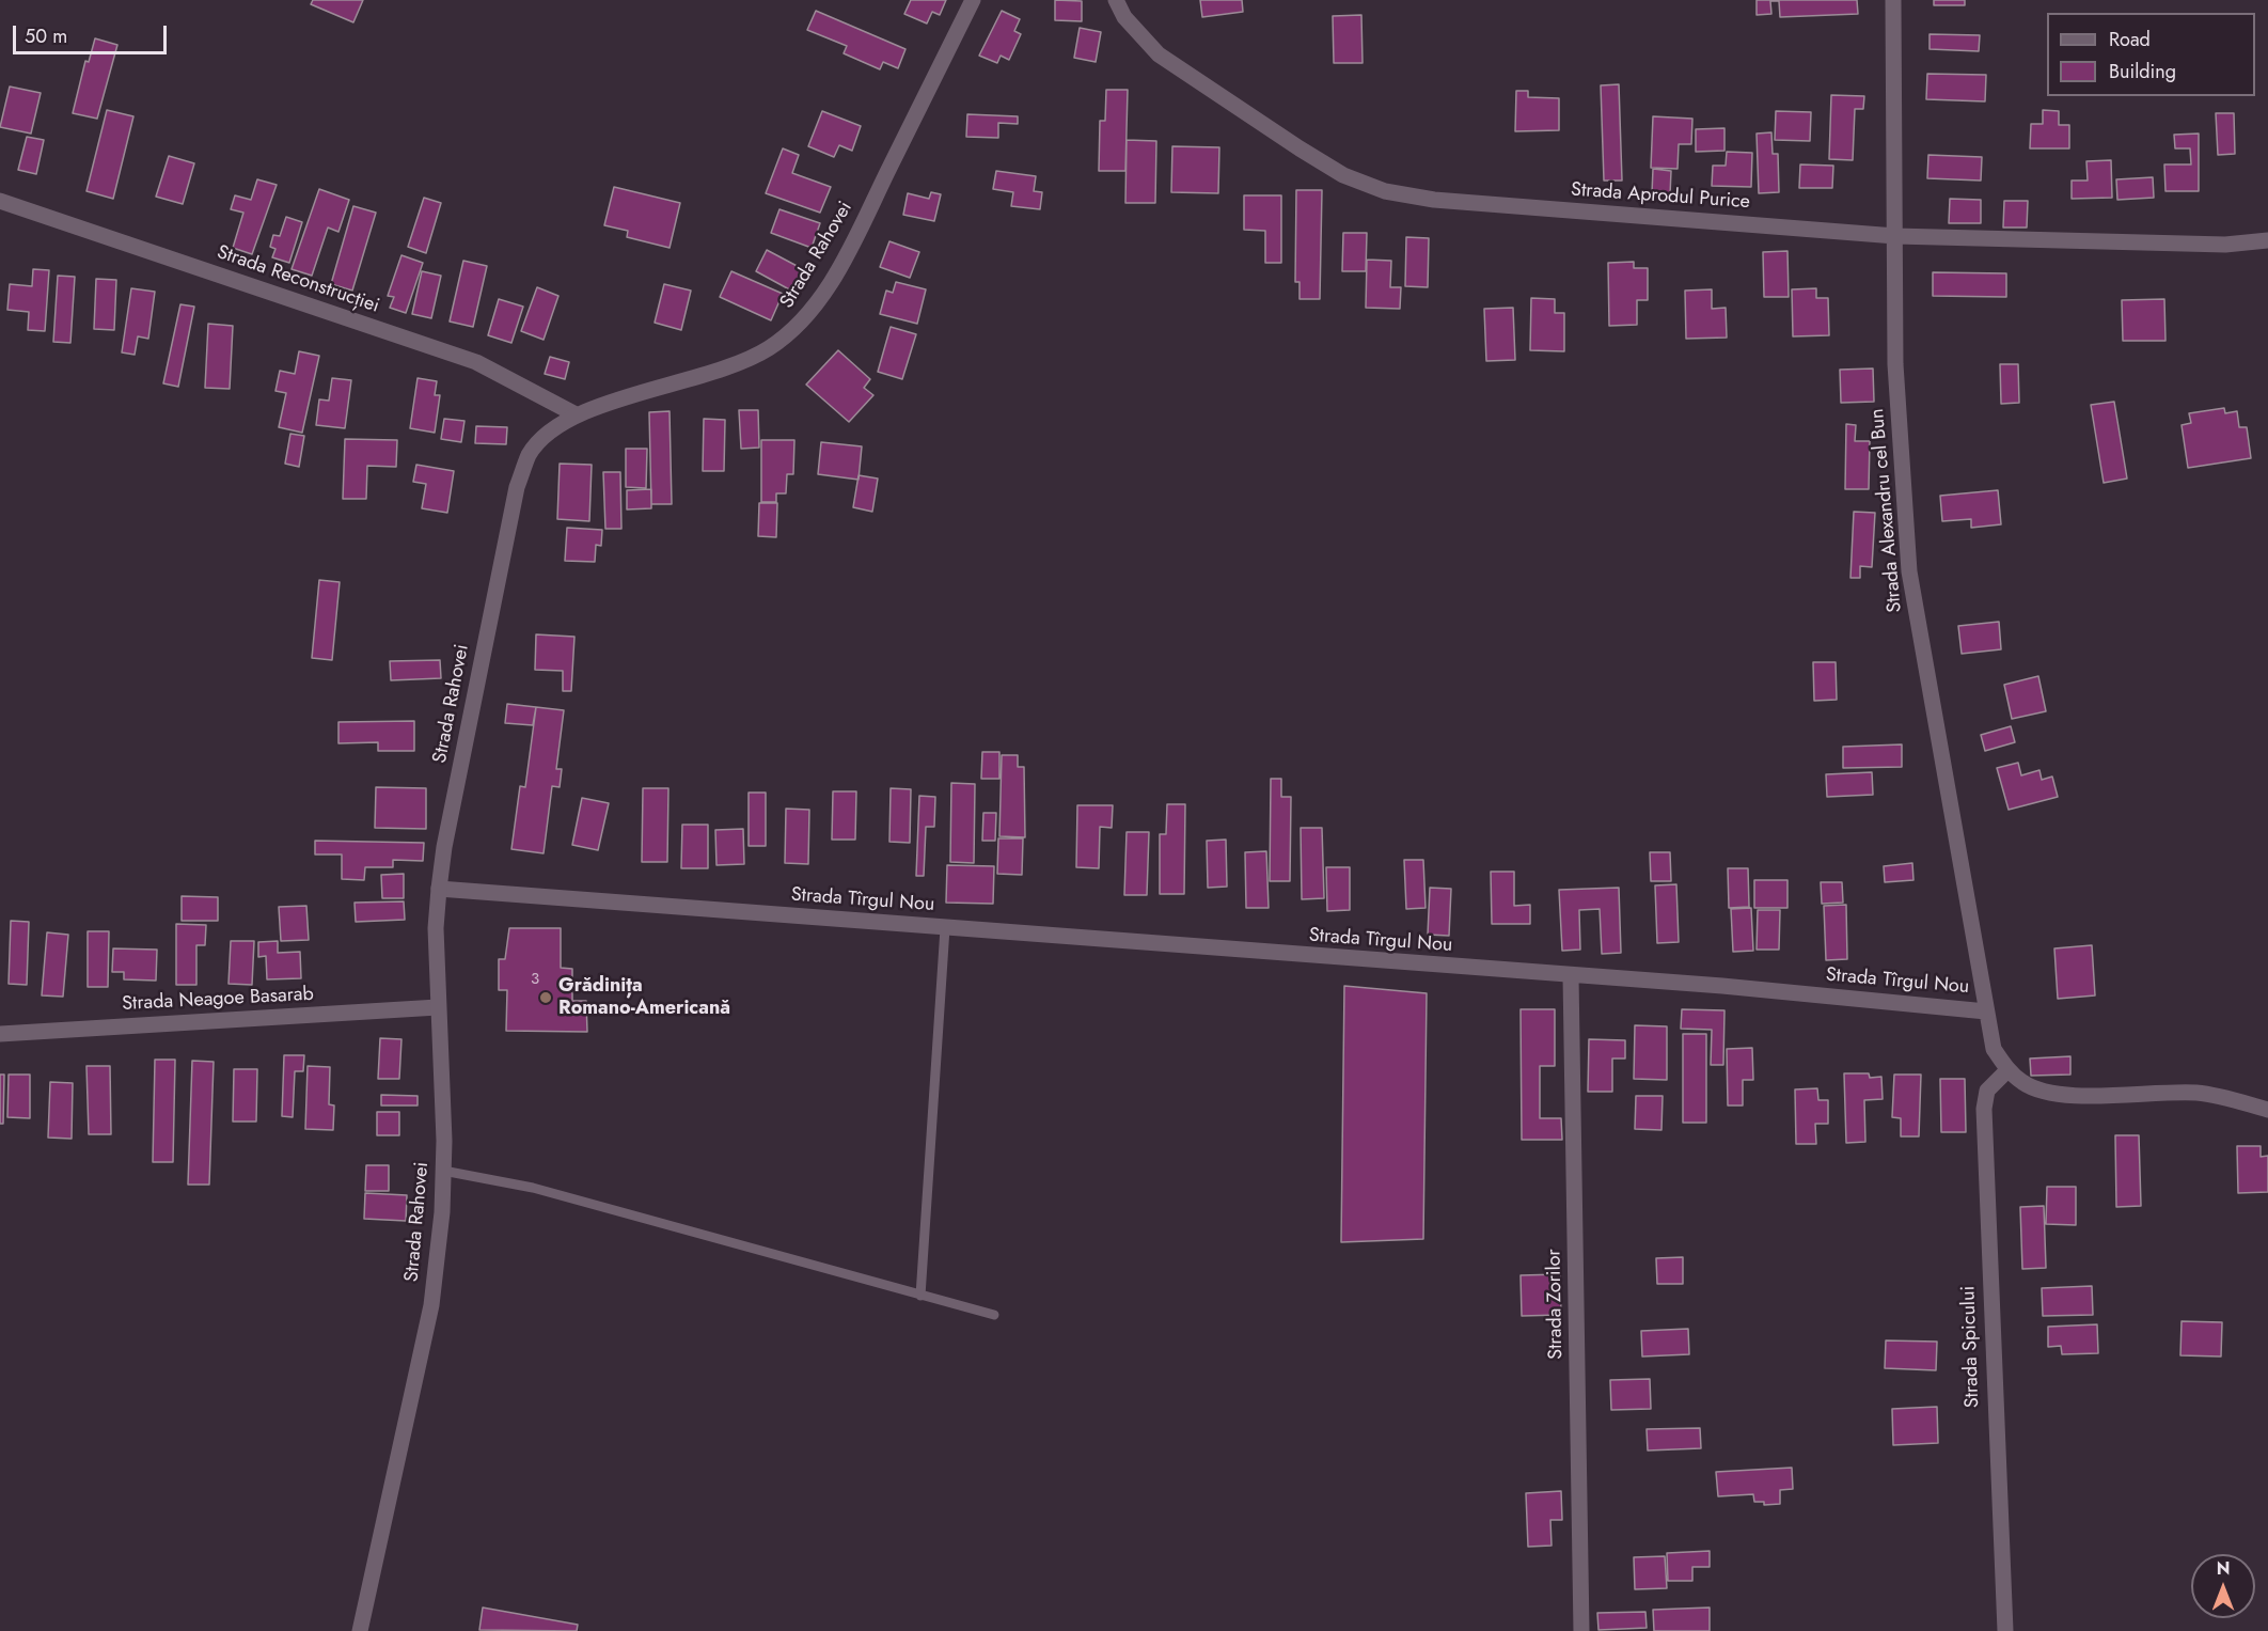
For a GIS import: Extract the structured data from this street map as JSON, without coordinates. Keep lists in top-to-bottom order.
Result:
{
  "streets": {
    "street": [
      "Strada Aprodul Purice",
      "Strada Rahovei",
      "Strada Reconstrucției",
      "Strada Alexandru cel Bun",
      "Strada Tîrgul Nou",
      "Strada Neagoe Basarab",
      "Strada Zorilor",
      "Strada Spicului"
    ]
  },
  "crossings": [
    ["Strada Aprodul Purice", "Strada Alexandru cel Bun"],
    ["Strada Rahovei", "Strada Reconstrucției"],
    ["Strada Rahovei", "Strada Tîrgul Nou"],
    ["Strada Rahovei", "Strada Neagoe Basarab"],
    ["Strada Alexandru cel Bun", "Strada Tîrgul Nou"],
    ["Strada Tîrgul Nou", "Strada Zorilor"],
    ["Strada Tîrgul Nou", "Strada Spicului"]
  ],
  "places": ["Grădinița Romano-Americană"],
  "house_numbers": ["3"],
  "legend": ["Road", "Building"],
  "scale_bar": "50 m",
  "north": "top"
}
